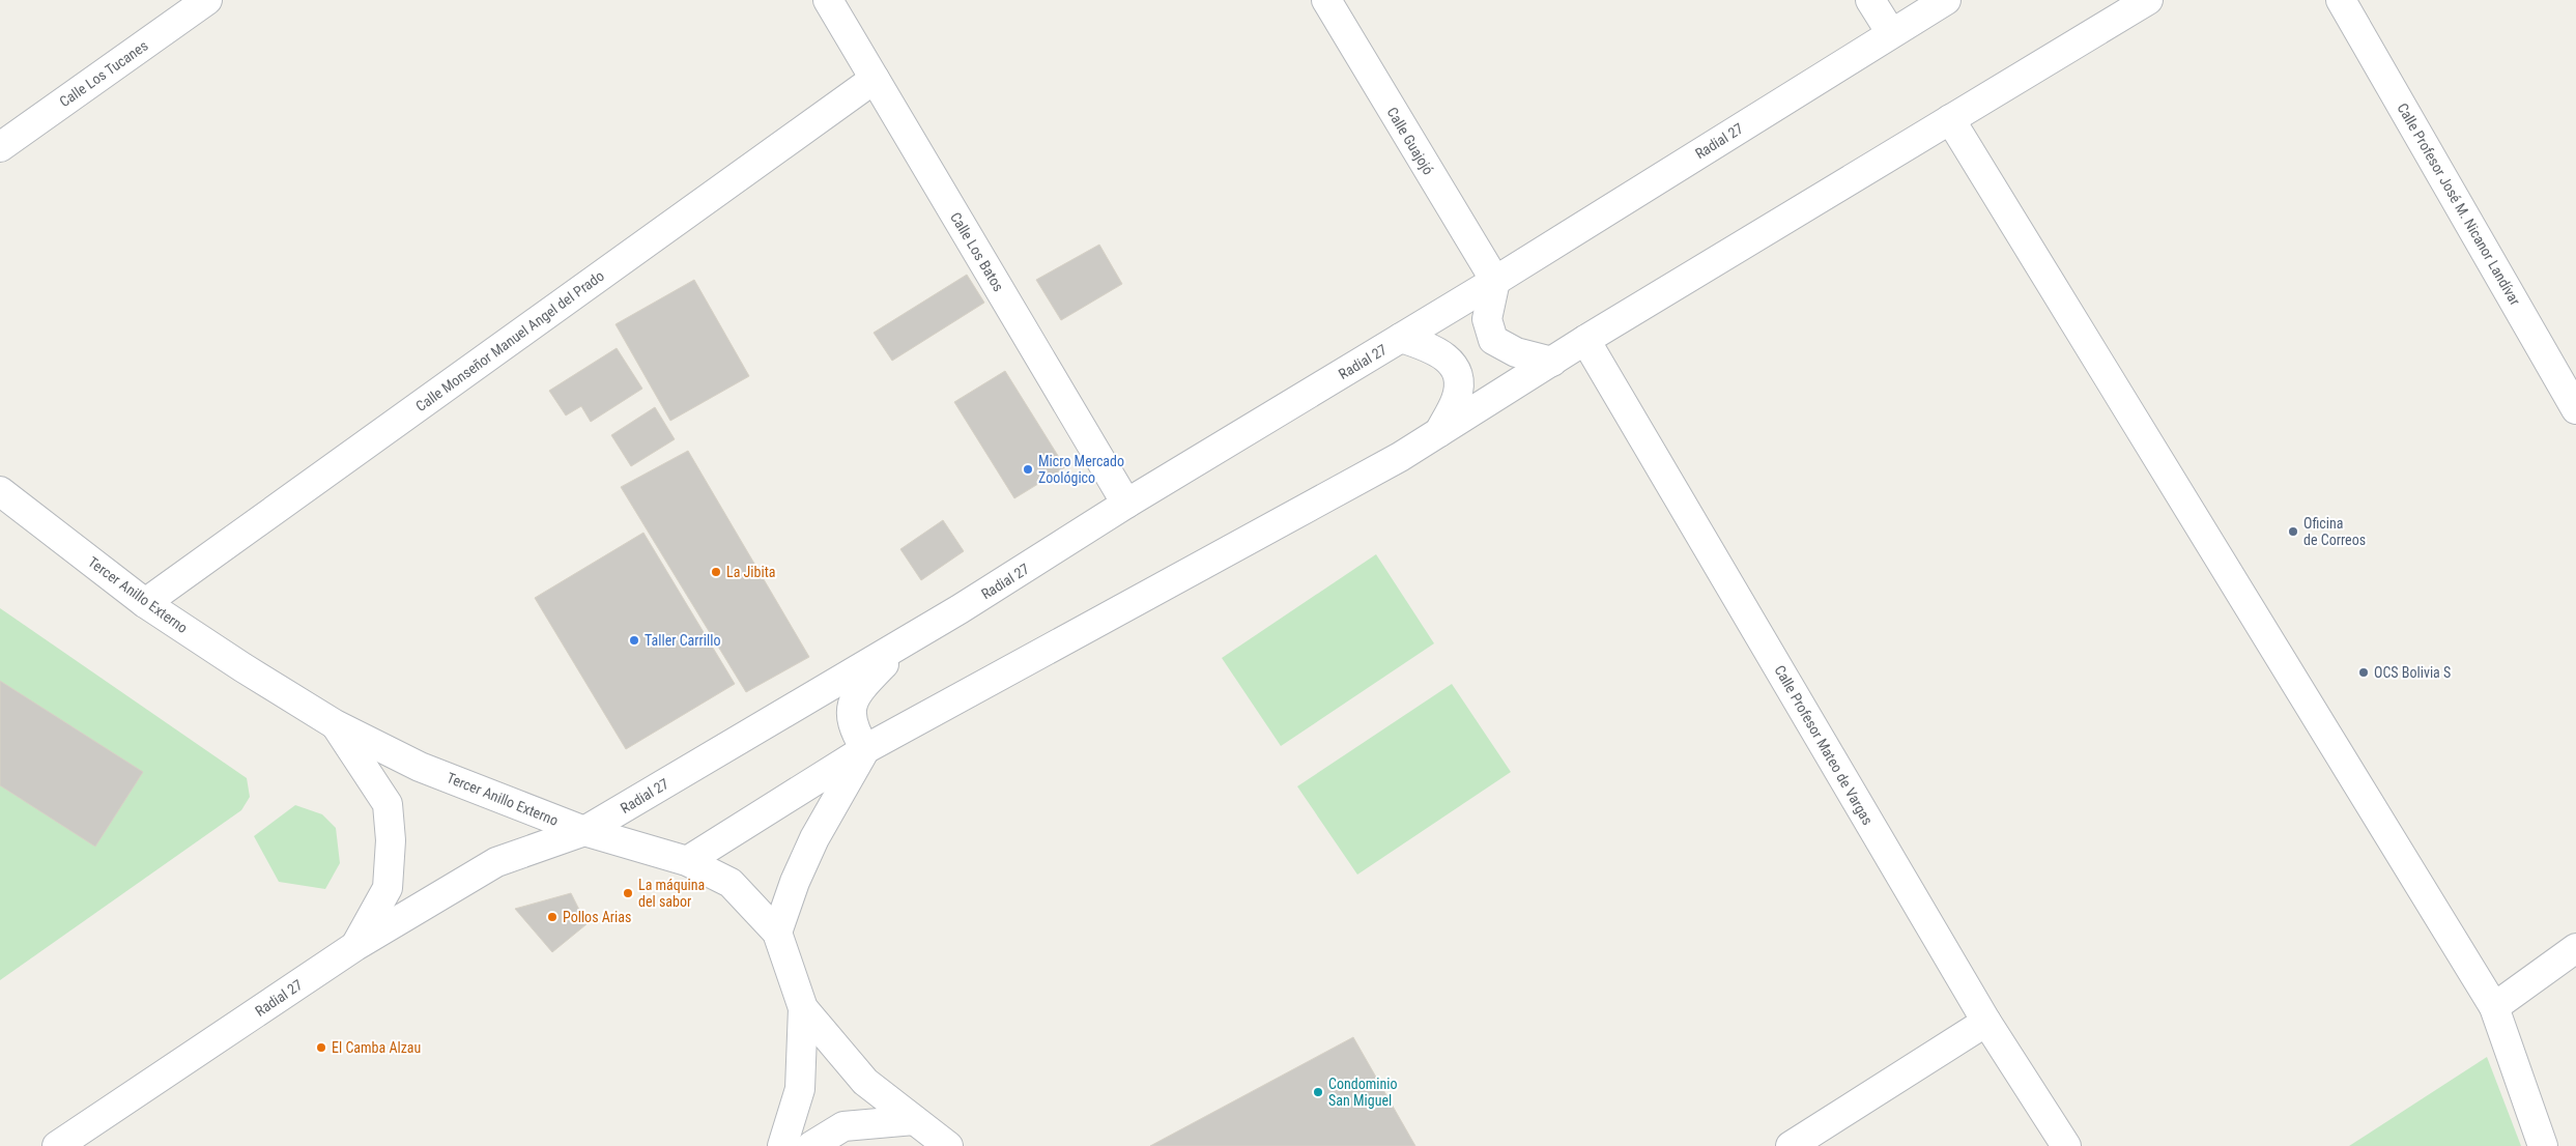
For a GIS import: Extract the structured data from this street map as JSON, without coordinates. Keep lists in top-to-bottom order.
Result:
{
  "streets": {
    "street": [
      "Calle Los Tucanes",
      "Calle Guajojó",
      "Radial 27",
      "Calle Profesor José M. Nicanor Landívar",
      "Calle Los Batos",
      "Calle Monseñor Manuel Angel del Prado",
      "Tercer Anillo Externo",
      "Calle Profesor Mateo de Vargas"
    ]
  },
  "crossings": [
    ["Calle Guajojó", "Radial 27"],
    ["Radial 27", "Calle Los Batos"],
    ["Radial 27", "Tercer Anillo Externo"],
    ["Calle Los Batos", "Calle Monseñor Manuel Angel del Prado"],
    ["Calle Monseñor Manuel Angel del Prado", "Tercer Anillo Externo"]
  ],
  "places": [
    "Micro Mercado Zoológico",
    "Oficina de Correos",
    "La Jibita",
    "Taller Carrillo",
    "OCS Bolivia S",
    "La máquina del sabor",
    "Pollos Arias",
    "El Camba Alzau",
    "Condominio San Miguel"
  ]
}
